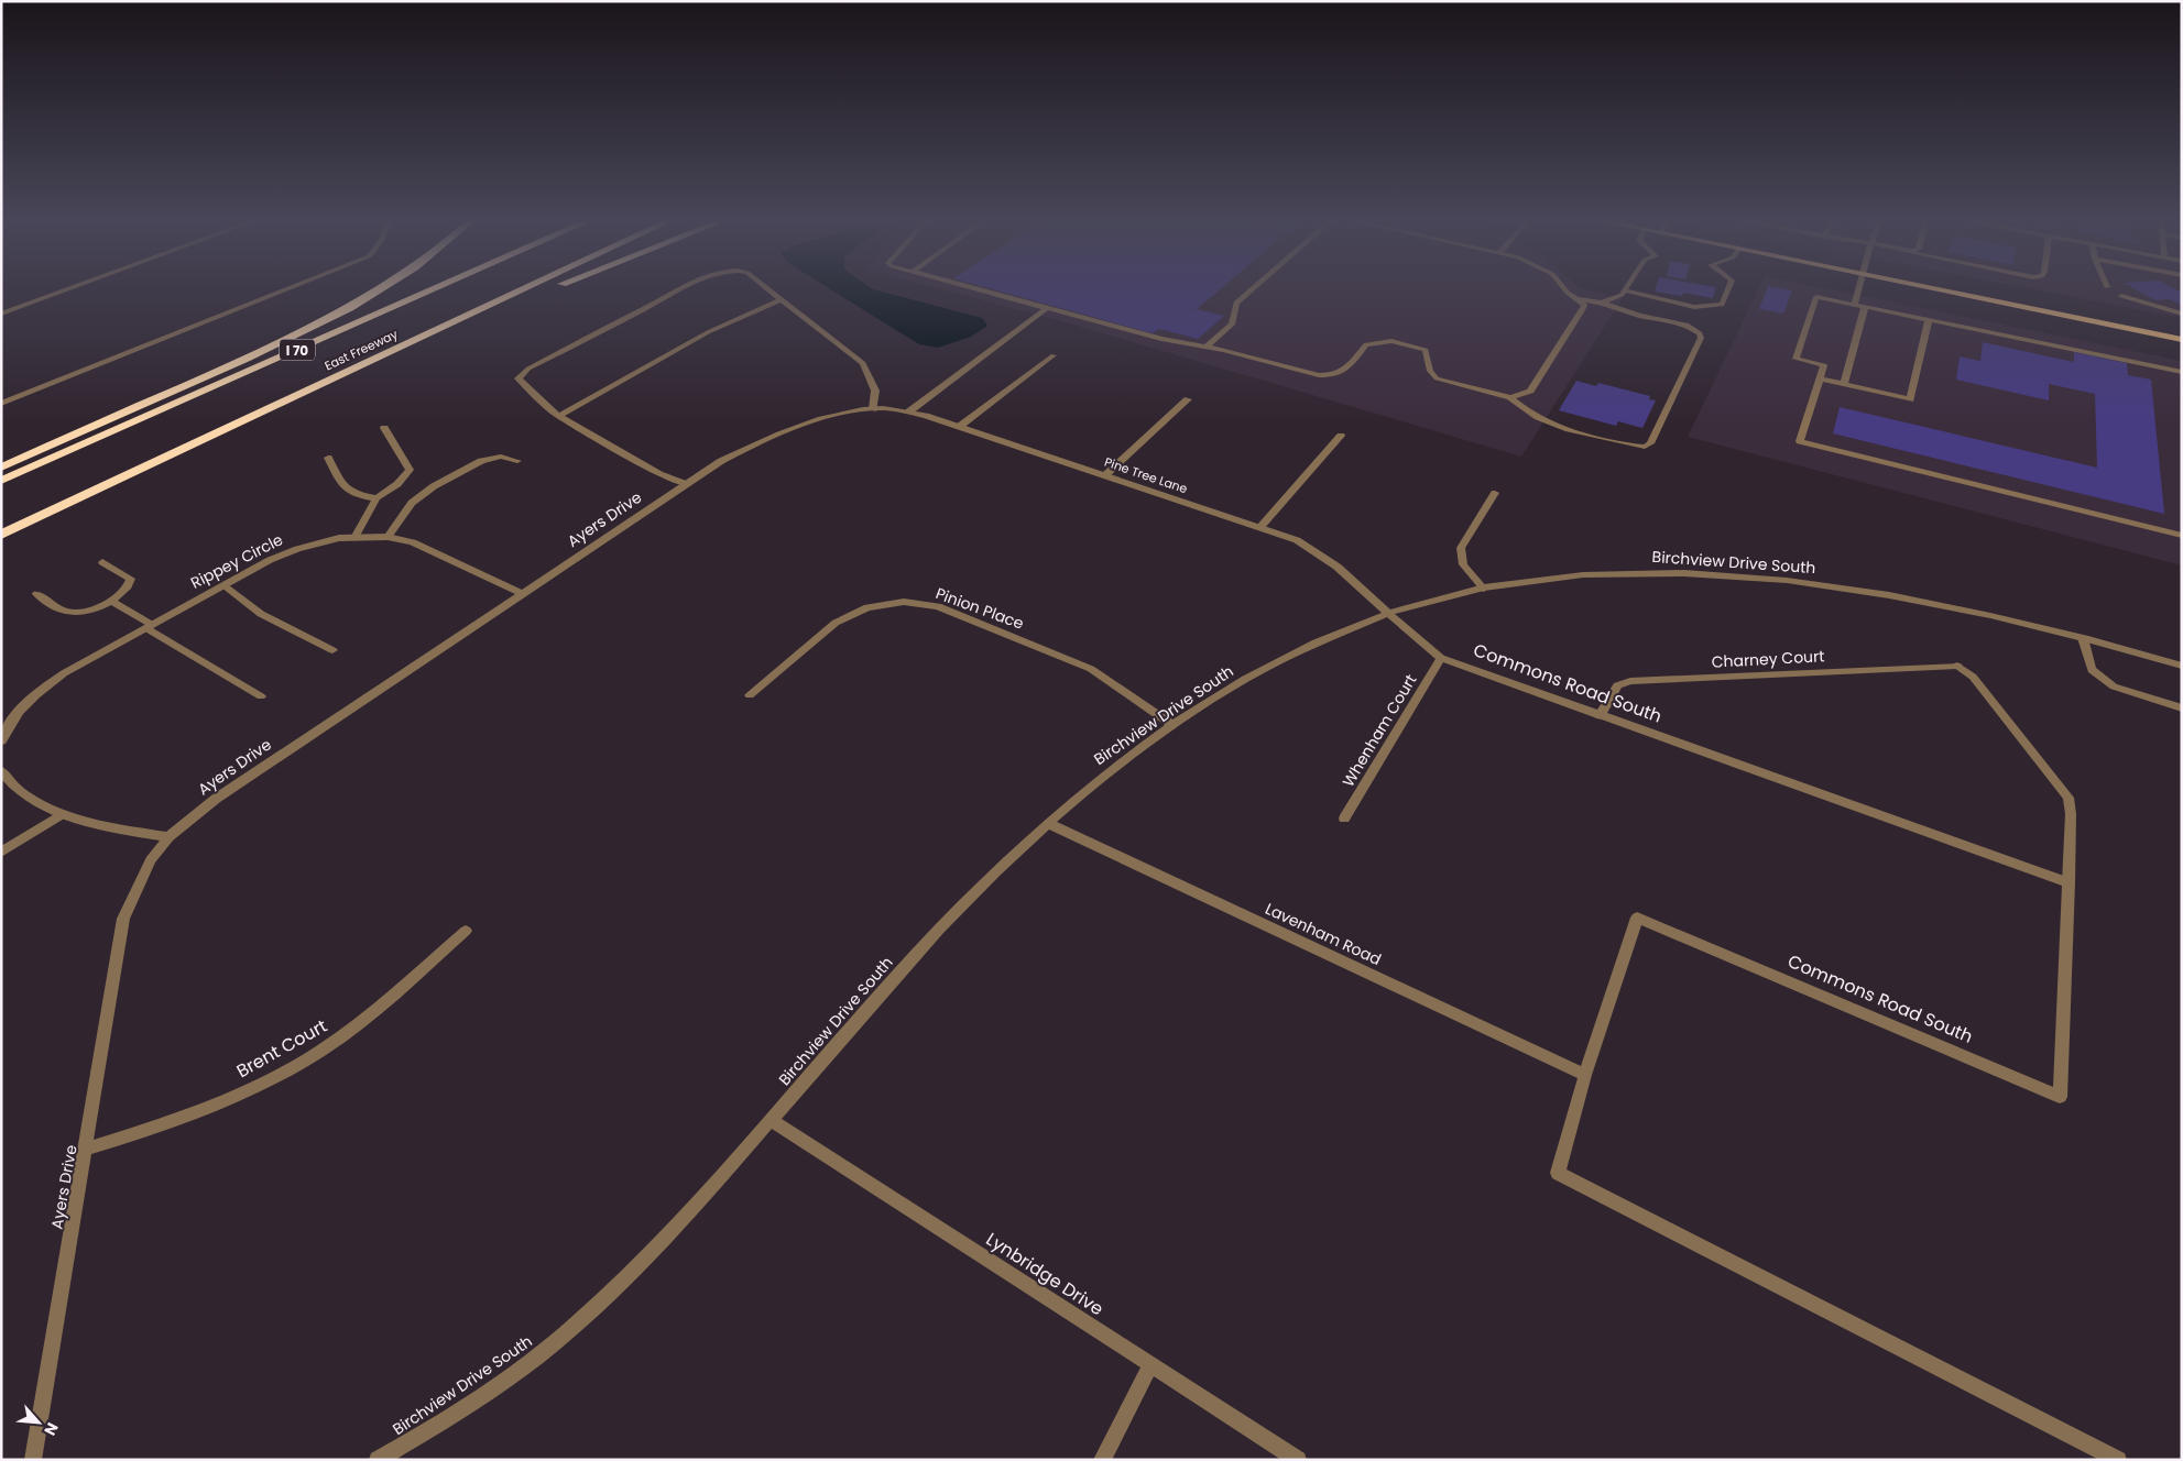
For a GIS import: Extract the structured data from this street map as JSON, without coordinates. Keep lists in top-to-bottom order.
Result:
{
  "streets": {
    "highway": ["I 70", "East Freeway"],
    "street": [
      "Pine Tree Lane",
      "Ayers Drive",
      "Rippey Circle",
      "Birchview Drive South",
      "Pinion Place",
      "Charney Court",
      "Commons Road South",
      "Whenham Court",
      "Lavenham Road",
      "Brent Court",
      "Lynbridge Drive"
    ]
  },
  "crossings": [
    ["Pine Tree Lane", "Ayers Drive"],
    ["Pine Tree Lane", "Birchview Drive South"],
    ["Pine Tree Lane", "Commons Road South"],
    ["Ayers Drive", "Rippey Circle"],
    ["Ayers Drive", "Brent Court"],
    ["Birchview Drive South", "Pinion Place"],
    ["Birchview Drive South", "Commons Road South"],
    ["Birchview Drive South", "Lavenham Road"],
    ["Birchview Drive South", "Lynbridge Drive"],
    ["Charney Court", "Commons Road South"],
    ["Commons Road South", "Whenham Court"],
    ["Commons Road South", "Lavenham Road"]
  ],
  "north": "bottom right"
}
